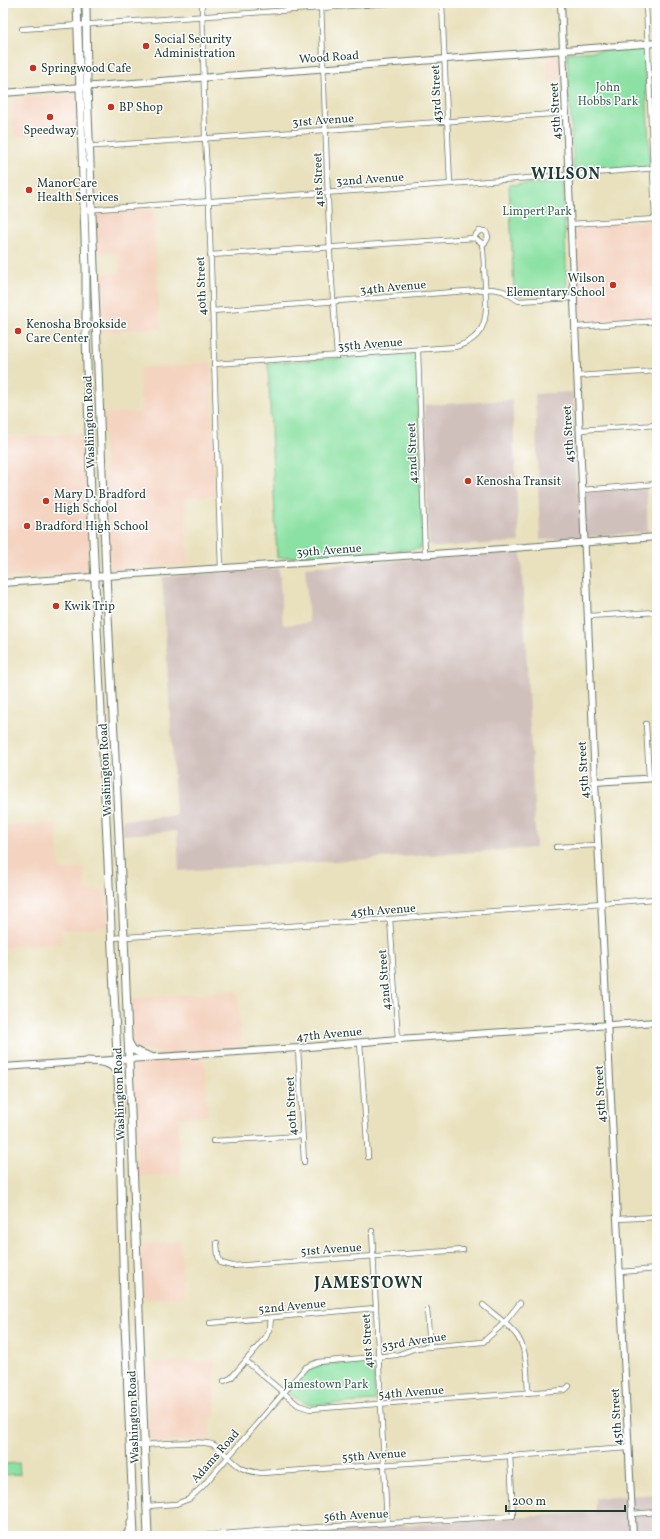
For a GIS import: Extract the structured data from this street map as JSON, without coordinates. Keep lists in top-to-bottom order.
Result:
{
  "streets": {
    "main road": ["Washington Road"],
    "street": [
      "Wood Road",
      "43rd Street",
      "45th Street",
      "31st Avenue",
      "32nd Avenue",
      "41st Street",
      "40th Street",
      "34th Avenue",
      "35th Avenue",
      "42nd Street",
      "39th Avenue",
      "45th Avenue",
      "47th Avenue",
      "51st Avenue",
      "52nd Avenue",
      "53rd Avenue",
      "54th Avenue",
      "55th Avenue",
      "Adams Road",
      "56th Avenue"
    ]
  },
  "crossings": [
    ["Wood Road", "43rd Street"],
    ["Wood Road", "45th Street"],
    ["Wood Road", "41st Street"],
    ["Wood Road", "40th Street"],
    ["Wood Road", "Washington Road"],
    ["43rd Street", "31st Avenue"],
    ["43rd Street", "32nd Avenue"],
    ["45th Street", "31st Avenue"],
    ["45th Street", "32nd Avenue"],
    ["45th Street", "34th Avenue"],
    ["45th Street", "39th Avenue"],
    ["45th Street", "45th Avenue"],
    ["45th Street", "47th Avenue"],
    ["45th Street", "55th Avenue"],
    ["31st Avenue", "41st Street"],
    ["31st Avenue", "40th Street"],
    ["31st Avenue", "Washington Road"],
    ["32nd Avenue", "41st Street"],
    ["32nd Avenue", "40th Street"],
    ["32nd Avenue", "Washington Road"],
    ["41st Street", "34th Avenue"],
    ["41st Street", "35th Avenue"],
    ["41st Street", "51st Avenue"],
    ["41st Street", "52nd Avenue"],
    ["41st Street", "53rd Avenue"],
    ["41st Street", "54th Avenue"],
    ["41st Street", "55th Avenue"],
    ["41st Street", "56th Avenue"],
    ["40th Street", "34th Avenue"],
    ["40th Street", "35th Avenue"],
    ["40th Street", "39th Avenue"],
    ["40th Street", "47th Avenue"],
    ["34th Avenue", "35th Avenue"],
    ["35th Avenue", "42nd Street"],
    ["Washington Road", "39th Avenue"],
    ["Washington Road", "45th Avenue"],
    ["Washington Road", "47th Avenue"],
    ["Washington Road", "55th Avenue"],
    ["Washington Road", "Adams Road"],
    ["42nd Street", "39th Avenue"],
    ["42nd Street", "45th Avenue"],
    ["42nd Street", "47th Avenue"],
    ["53rd Avenue", "54th Avenue"],
    ["53rd Avenue", "Adams Road"],
    ["54th Avenue", "Adams Road"],
    ["55th Avenue", "Adams Road"],
    ["55th Avenue", "56th Avenue"]
  ],
  "districts": ["WILSON", "JAMESTOWN"],
  "parks": ["John Hobbs Park", "Limpert Park", "Jamestown Park"],
  "places": [
    "Social Security Administration",
    "Springwood Cafe",
    "BP Shop",
    "Speedway",
    "ManorCare Health Services",
    "Wilson Elementary School",
    "Kenosha Brookside Care Center",
    "Kenosha Transit",
    "Mary D. Bradford High School",
    "Bradford High School",
    "Kwik Trip"
  ],
  "scale_bar": "200 m"
}
